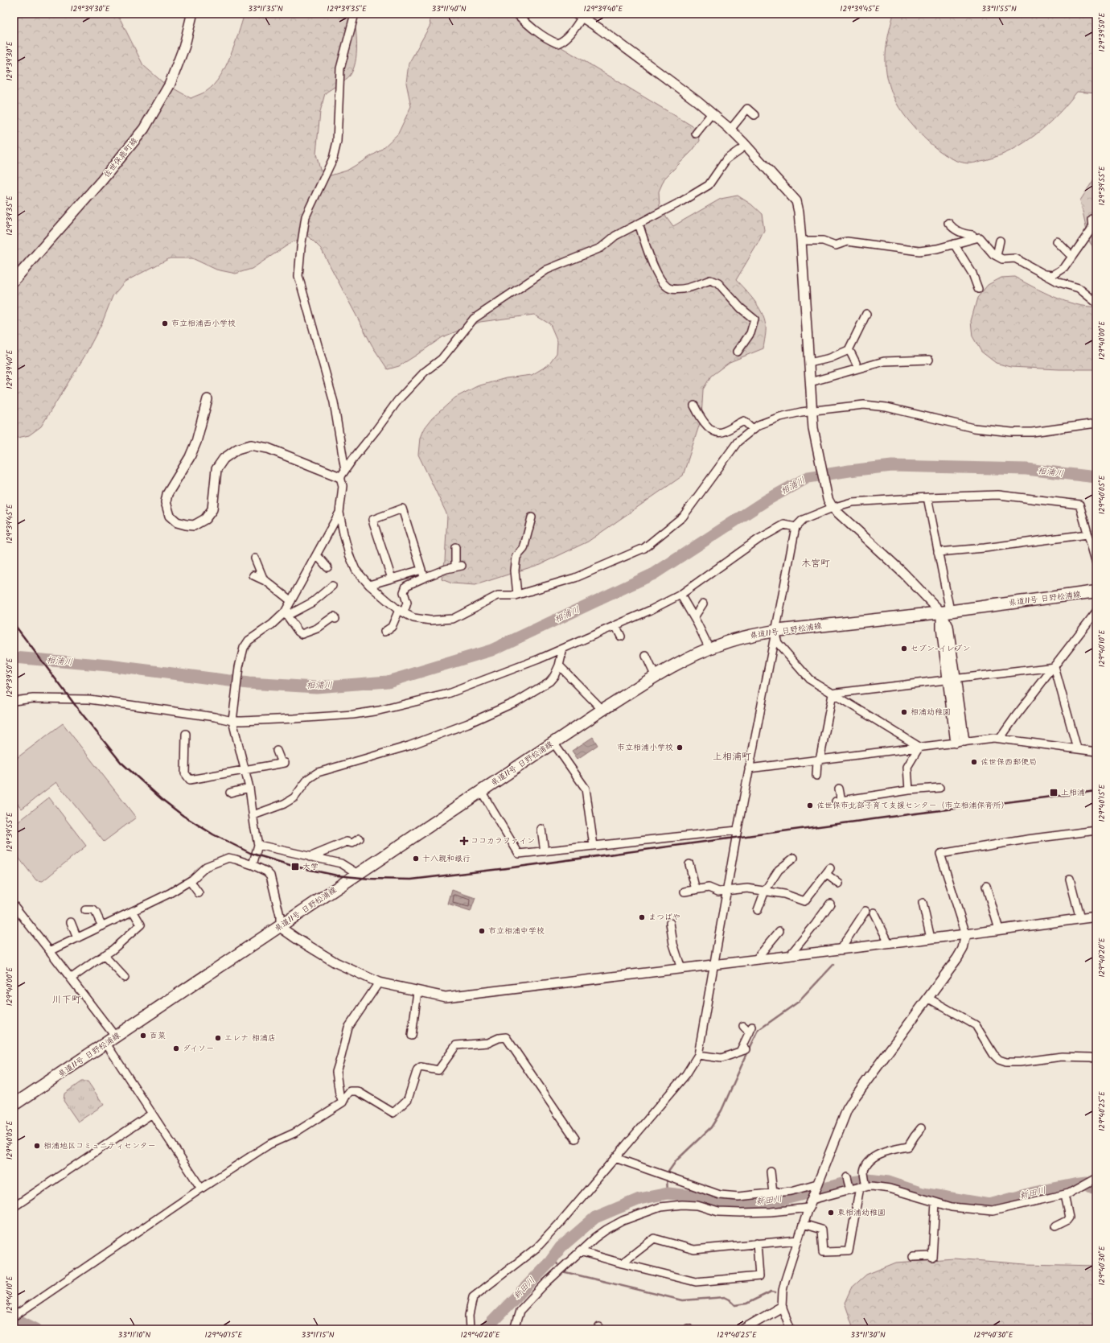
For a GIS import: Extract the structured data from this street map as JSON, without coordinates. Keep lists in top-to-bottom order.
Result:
{
  "streets": {
    "main road": ["佐世保鹿町線", "県道11号 日野松浦線"]
  },
  "districts": ["木宮町", "上相浦町", "川下町"],
  "water": ["相浦川", "新田川"],
  "places": {
    "other": [
      "市立相浦西小学校",
      "セブン-イレブン",
      "相浦幼稚園",
      "市立相浦小学校",
      "佐世保西郵便局",
      "佐世保市北部子育て支援センター（市立相浦保育所）",
      "十八親和銀行",
      "まつばや",
      "市立相浦中学校",
      "百菜",
      "エレナ 相浦店",
      "ダイソー",
      "相浦地区コミュニティセンター",
      "東相浦幼稚園"
    ],
    "transit": ["上相浦", "大学"],
    "health": ["ココカラファイン"]
  },
  "coordinates": [
    "129°39'30\"E",
    "33°11'35\"N",
    "129°39'35\"E",
    "33°11'40\"N",
    "129°39'40\"E",
    "129°39'45\"E",
    "33°11'55\"N",
    "129°39'50\"E",
    "129°39'55\"E",
    "129°40'00\"E",
    "129°40'05\"E",
    "129°40'10\"E",
    "129°40'15\"E",
    "129°40'20\"E",
    "129°40'25\"E",
    "129°40'30\"E",
    "33°11'10\"N",
    "33°11'15\"N",
    "33°11'30\"N"
  ]
}
